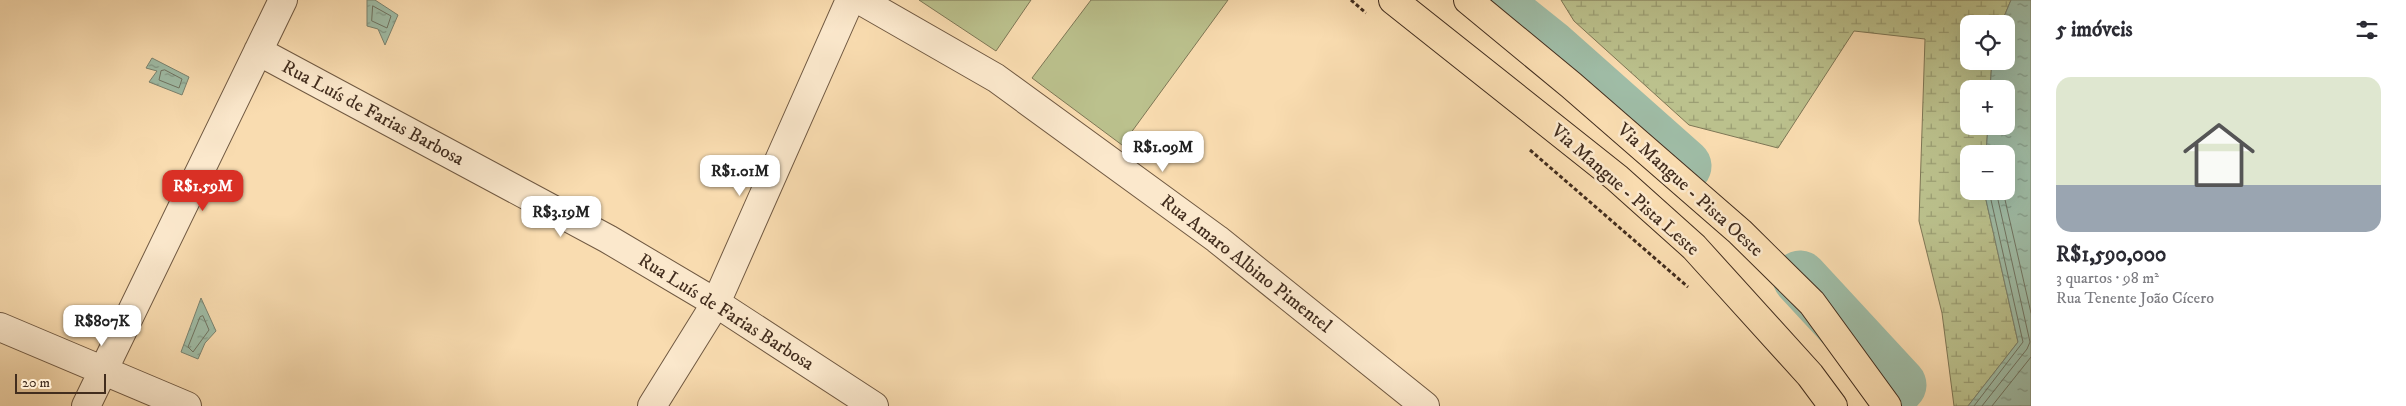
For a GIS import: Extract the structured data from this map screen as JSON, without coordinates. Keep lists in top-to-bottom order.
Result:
{
  "streets": {
    "main road": ["Via Mangue - Pista Leste", "Via Mangue - Pista Oeste"],
    "street": ["Rua Luís de Farias Barbosa", "Rua Amaro Albino Pimentel"]
  },
  "scale_bar": "20 m",
  "page": {
    "heading": "5 imóveis",
    "map_buttons": ["+", "−"],
    "list": [
      {
        "name": "R$1,590,000",
        "note": "3 quartos · 98 m² · Rua Tenente João Cícero"
      }
    ],
    "price": [
      "R$1.09M",
      "R$1.01M",
      "R$1.59M",
      "R$3.19M",
      "R$807K"
    ],
    "scale": "20 m"
  }
}
